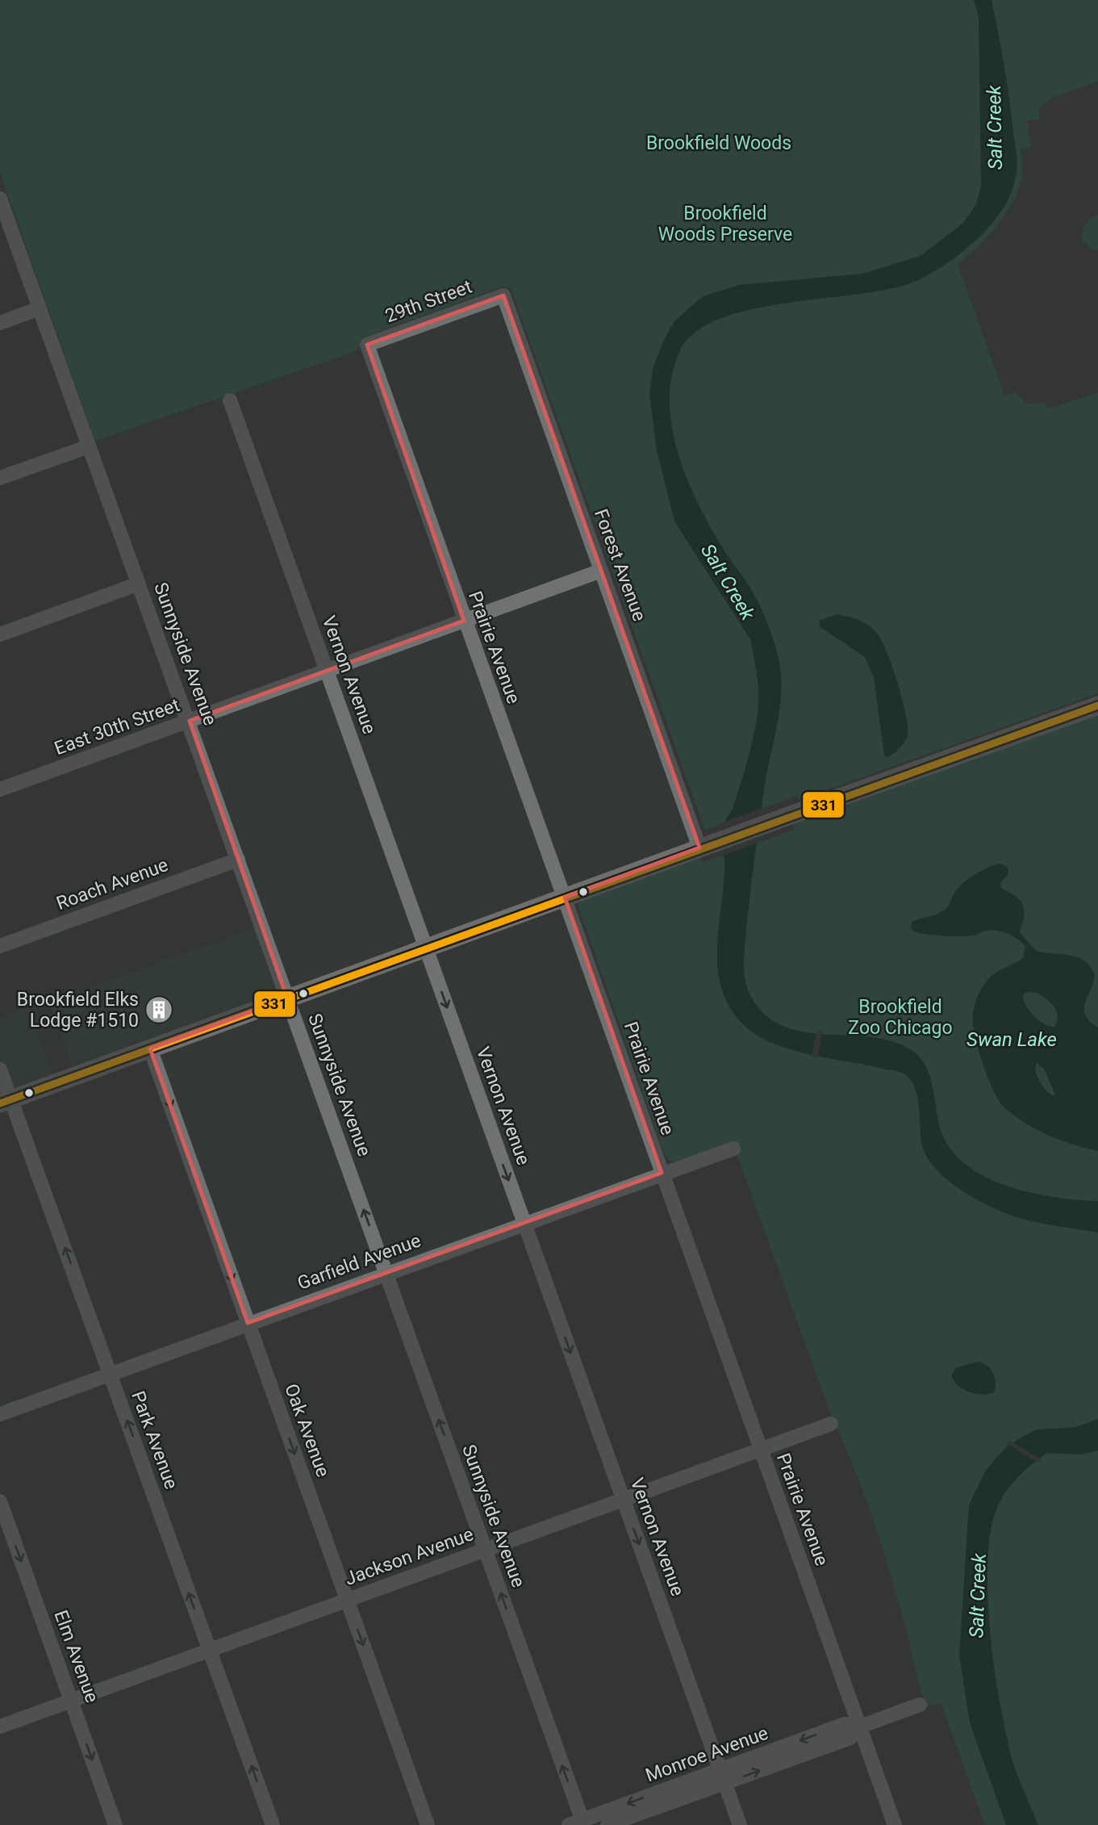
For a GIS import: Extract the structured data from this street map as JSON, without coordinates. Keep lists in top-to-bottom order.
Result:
{
  "streets": {
    "street": [
      "29th Street",
      "Forest Avenue",
      "Prairie Avenue",
      "Sunnyside Avenue",
      "Vernon Avenue",
      "East 30th Street",
      "Roach Avenue",
      "Garfield Avenue",
      "Oak Avenue",
      "Park Avenue",
      "Jackson Avenue",
      "Elm Avenue",
      "Monroe Avenue"
    ]
  },
  "crossings": [
    ["29th Street", "Forest Avenue"],
    ["29th Street", "Prairie Avenue"],
    ["Forest Avenue", "East 30th Street"],
    ["Prairie Avenue", "East 30th Street"],
    ["Prairie Avenue", "Garfield Avenue"],
    ["Prairie Avenue", "Jackson Avenue"],
    ["Prairie Avenue", "Monroe Avenue"],
    ["Sunnyside Avenue", "East 30th Street"],
    ["Sunnyside Avenue", "Roach Avenue"],
    ["Sunnyside Avenue", "Garfield Avenue"],
    ["Sunnyside Avenue", "Jackson Avenue"],
    ["Sunnyside Avenue", "Monroe Avenue"],
    ["Vernon Avenue", "East 30th Street"],
    ["Vernon Avenue", "Garfield Avenue"],
    ["Vernon Avenue", "Jackson Avenue"],
    ["Vernon Avenue", "Monroe Avenue"],
    ["Garfield Avenue", "Oak Avenue"],
    ["Garfield Avenue", "Park Avenue"],
    ["Oak Avenue", "Jackson Avenue"],
    ["Park Avenue", "Jackson Avenue"],
    ["Jackson Avenue", "Elm Avenue"]
  ],
  "one_way": [
    "Sunnyside Avenue",
    "Vernon Avenue",
    "Oak Avenue",
    "Park Avenue",
    "Elm Avenue"
  ],
  "water": ["Salt Creek", "Swan Lake"],
  "parks": ["Brookfield Woods", "Brookfield Woods Preserve", "Brookfield Zoo Chicago"],
  "places": {
    "building": ["Brookfield Elks Lodge #1510"]
  },
  "lines": ["transit line 331"]
}
